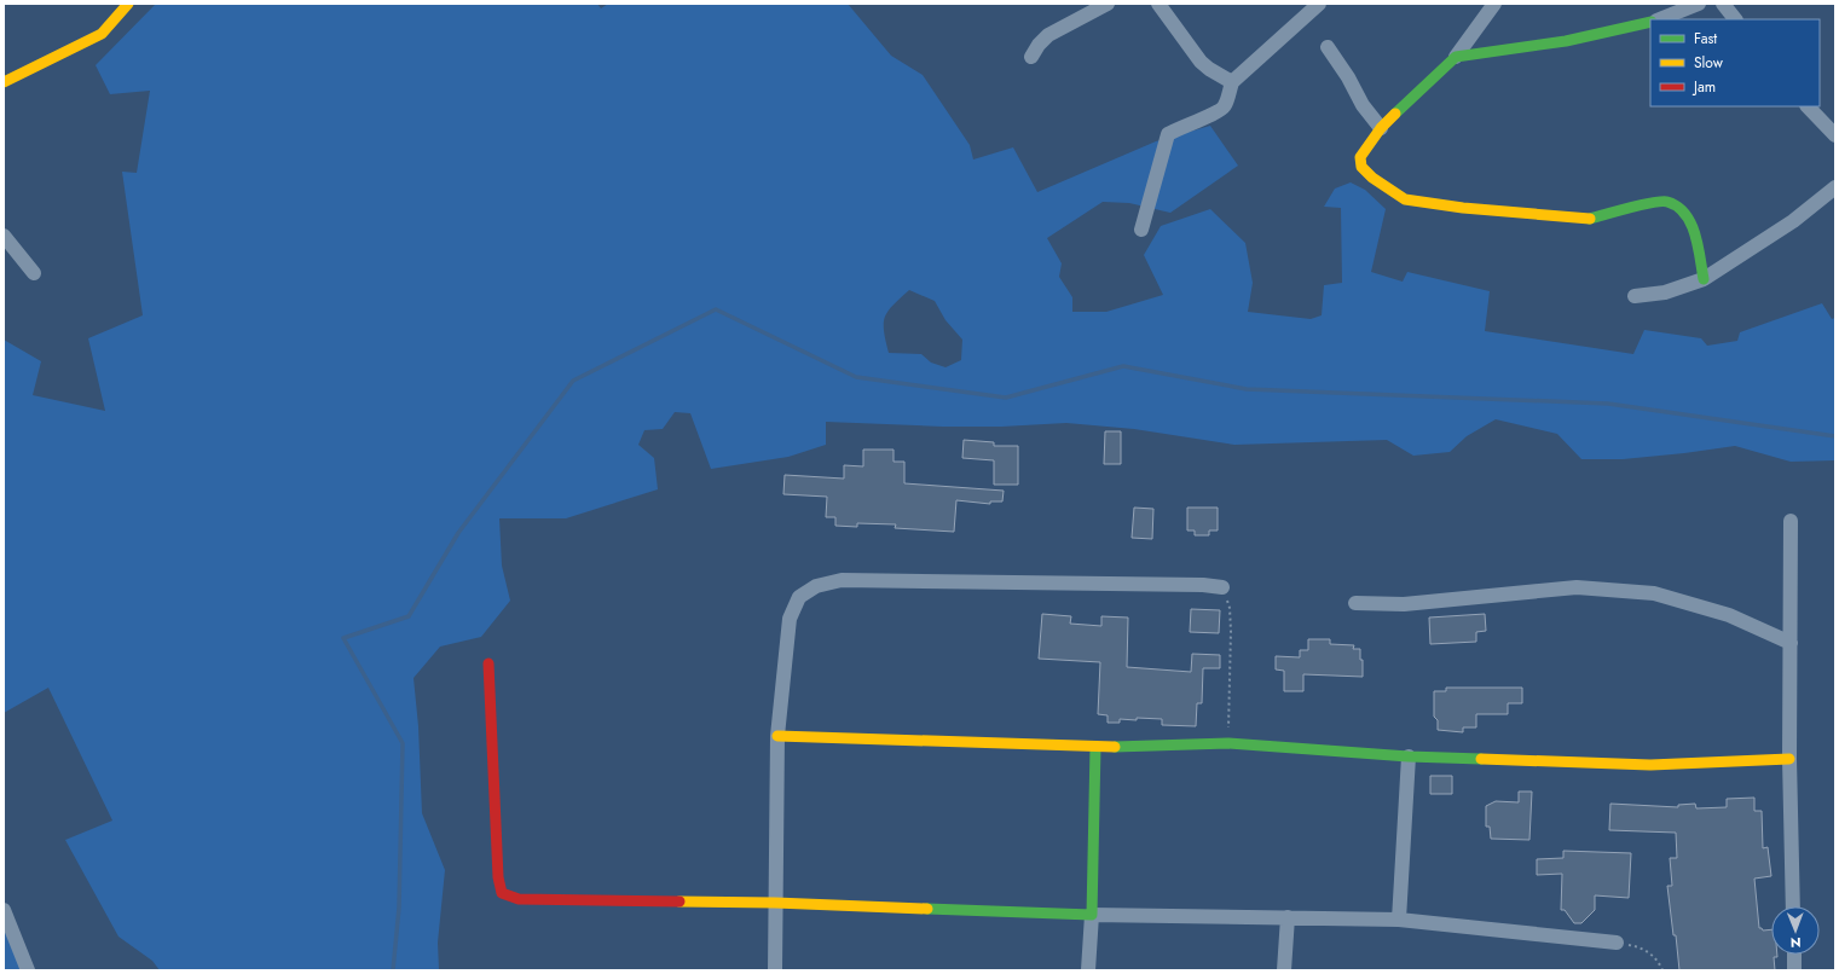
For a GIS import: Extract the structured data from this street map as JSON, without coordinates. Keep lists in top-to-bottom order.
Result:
{
  "legend": ["Fast", "Slow", "Jam"],
  "north": "bottom"
}
